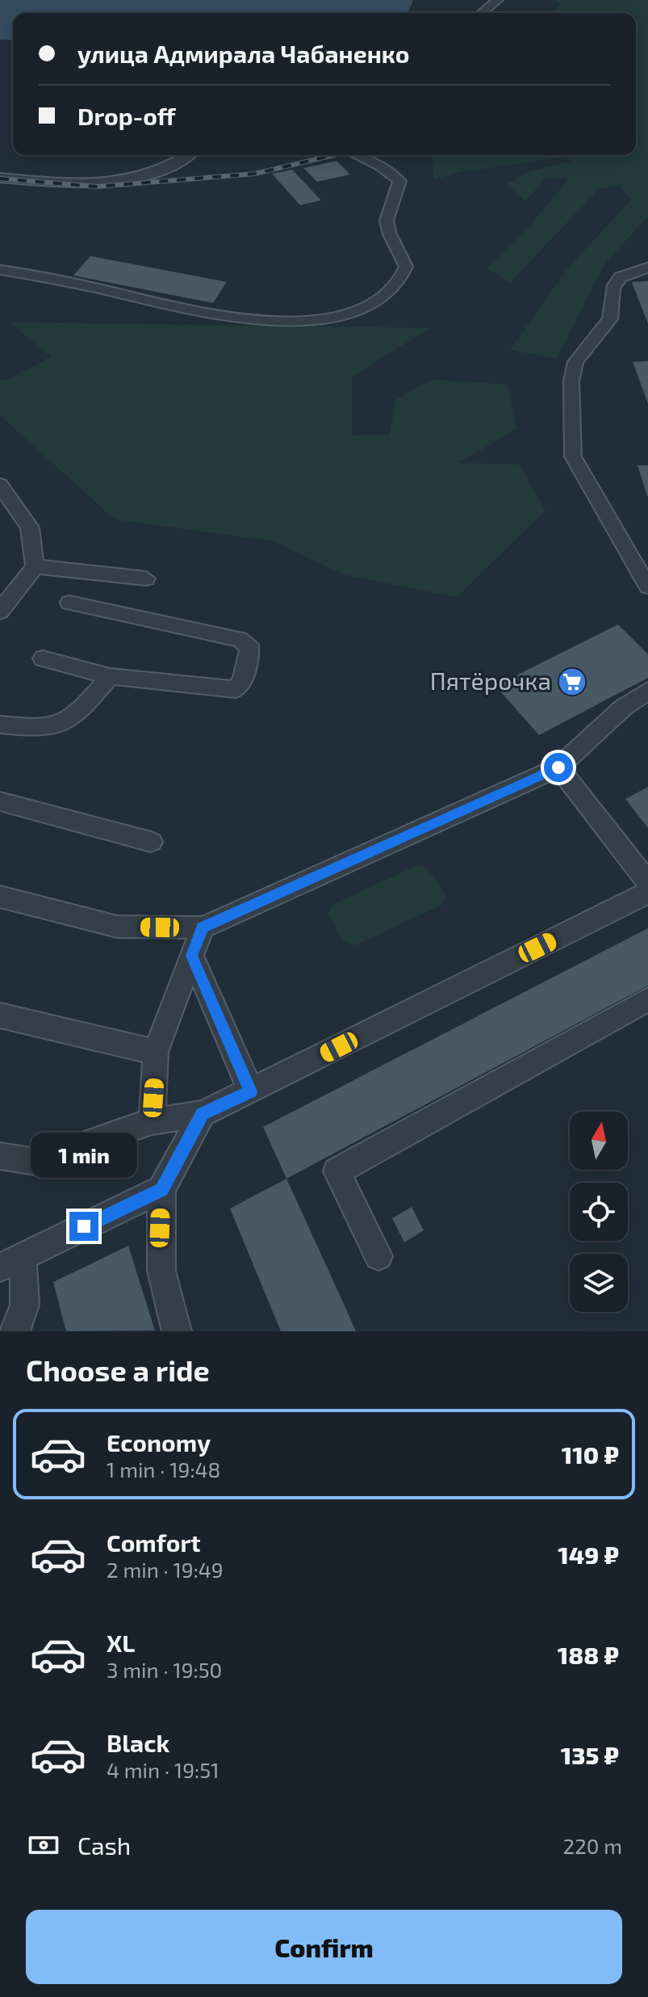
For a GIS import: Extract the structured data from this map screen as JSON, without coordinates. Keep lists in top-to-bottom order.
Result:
{
  "places": {
    "supermarket": ["Пятёрочка"]
  },
  "north": "top",
  "page": {
    "banner": ["улица Адмирала Чабаненко", "Drop-off"],
    "bubble": "1 min",
    "heading": "Choose a ride",
    "list": [
      {
        "name": "Economy",
        "note": "1 min · 19:48",
        "value": "110 ₽"
      },
      {
        "name": "Comfort",
        "note": "2 min · 19:49",
        "value": "149 ₽"
      },
      {
        "name": "XL",
        "note": "3 min · 19:50",
        "value": "188 ₽"
      },
      {
        "name": "Black",
        "note": "4 min · 19:51",
        "value": "135 ₽"
      }
    ],
    "pay": ["Cash", "220 m"],
    "buttons": "Confirm"
  }
}
